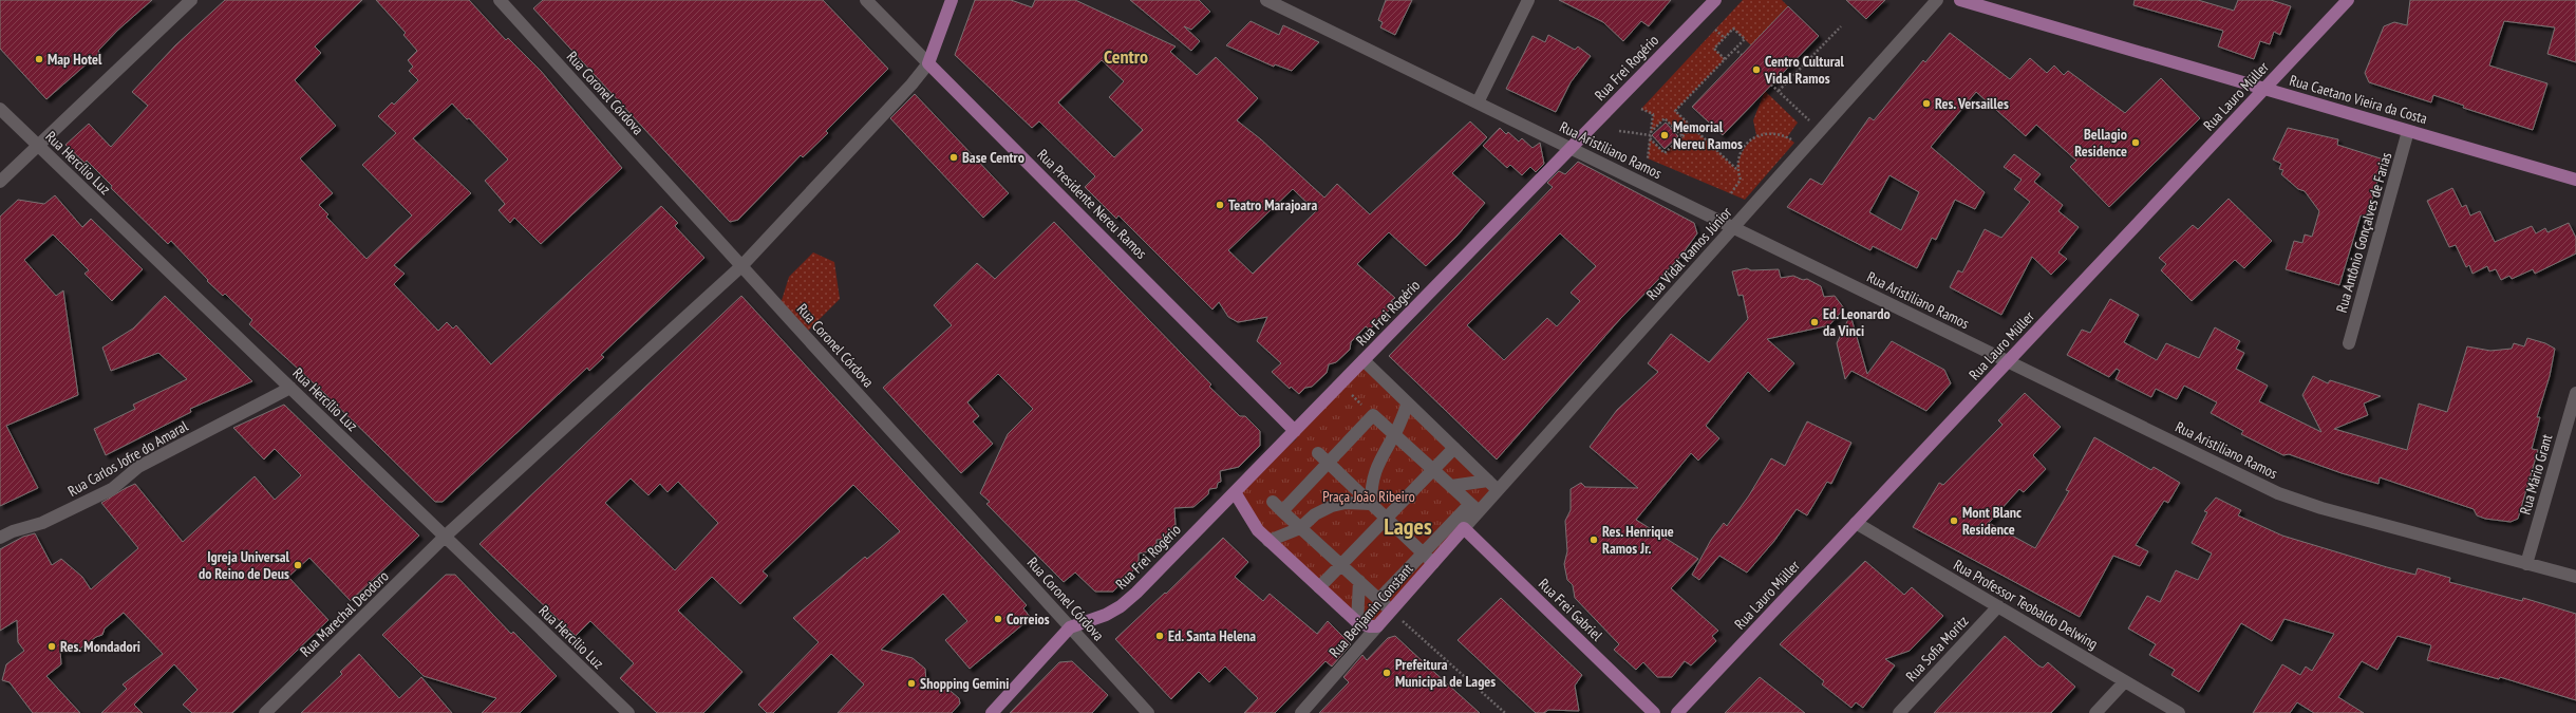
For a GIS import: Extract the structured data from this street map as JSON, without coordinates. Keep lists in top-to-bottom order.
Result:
{
  "streets": {
    "main road": [
      "Rua Frei Rogério",
      "Rua Lauro Müller",
      "Rua Caetano Vieira da Costa",
      "Rua Presidente Nereu Ramos",
      "Rua Frei Gabriel",
      "Rua Benjamin Constant"
    ],
    "street": [
      "Rua Coronel Córdova",
      "Rua Aristiliano Ramos",
      "Rua Hercílio Luz",
      "Rua Antônio Gonçalves de Farias",
      "Rua Vidal Ramos Júnior",
      "Rua Carlos Jofre do Amaral",
      "Rua Mário Grant",
      "Rua Professor Teobaldo Delwing",
      "Rua Marechal Deodoro",
      "Rua Sofia Moritz"
    ]
  },
  "crossings": [
    ["Rua Frei Rogério", "Rua Coronel Córdova"],
    ["Rua Frei Rogério", "Rua Aristiliano Ramos"],
    ["Rua Frei Rogério", "Rua Presidente Nereu Ramos"],
    ["Rua Coronel Córdova", "Rua Marechal Deodoro"],
    ["Rua Lauro Müller", "Rua Caetano Vieira da Costa"],
    ["Rua Lauro Müller", "Rua Aristiliano Ramos"],
    ["Rua Lauro Müller", "Rua Professor Teobaldo Delwing"],
    ["Rua Caetano Vieira da Costa", "Rua Antônio Gonçalves de Farias"],
    ["Rua Aristiliano Ramos", "Rua Vidal Ramos Júnior"],
    ["Rua Aristiliano Ramos", "Rua Mário Grant"],
    ["Rua Hercílio Luz", "Rua Carlos Jofre do Amaral"],
    ["Rua Hercílio Luz", "Rua Marechal Deodoro"],
    ["Rua Presidente Nereu Ramos", "Rua Marechal Deodoro"],
    ["Rua Vidal Ramos Júnior", "Rua Frei Gabriel"],
    ["Rua Vidal Ramos Júnior", "Rua Benjamin Constant"],
    ["Rua Professor Teobaldo Delwing", "Rua Sofia Moritz"],
    ["Rua Frei Gabriel", "Rua Benjamin Constant"]
  ],
  "districts": ["Centro", "Lages"],
  "parks": ["Praça João Ribeiro"],
  "places": [
    "Map Hotel",
    "Centro Cultural Vidal Ramos",
    "Res. Versailles",
    "Memorial Nereu Ramos",
    "Bellagio Residence",
    "Base Centro",
    "Teatro Marajoara",
    "Ed. Leonardo da Vinci",
    "Mont Blanc Residence",
    "Res. Henrique Ramos Jr.",
    "Igreja Universal do Reino de Deus",
    "Correios",
    "Ed. Santa Helena",
    "Res. Mondadori",
    "Prefeitura Municipal de Lages",
    "Shopping Gemini"
  ]
}
